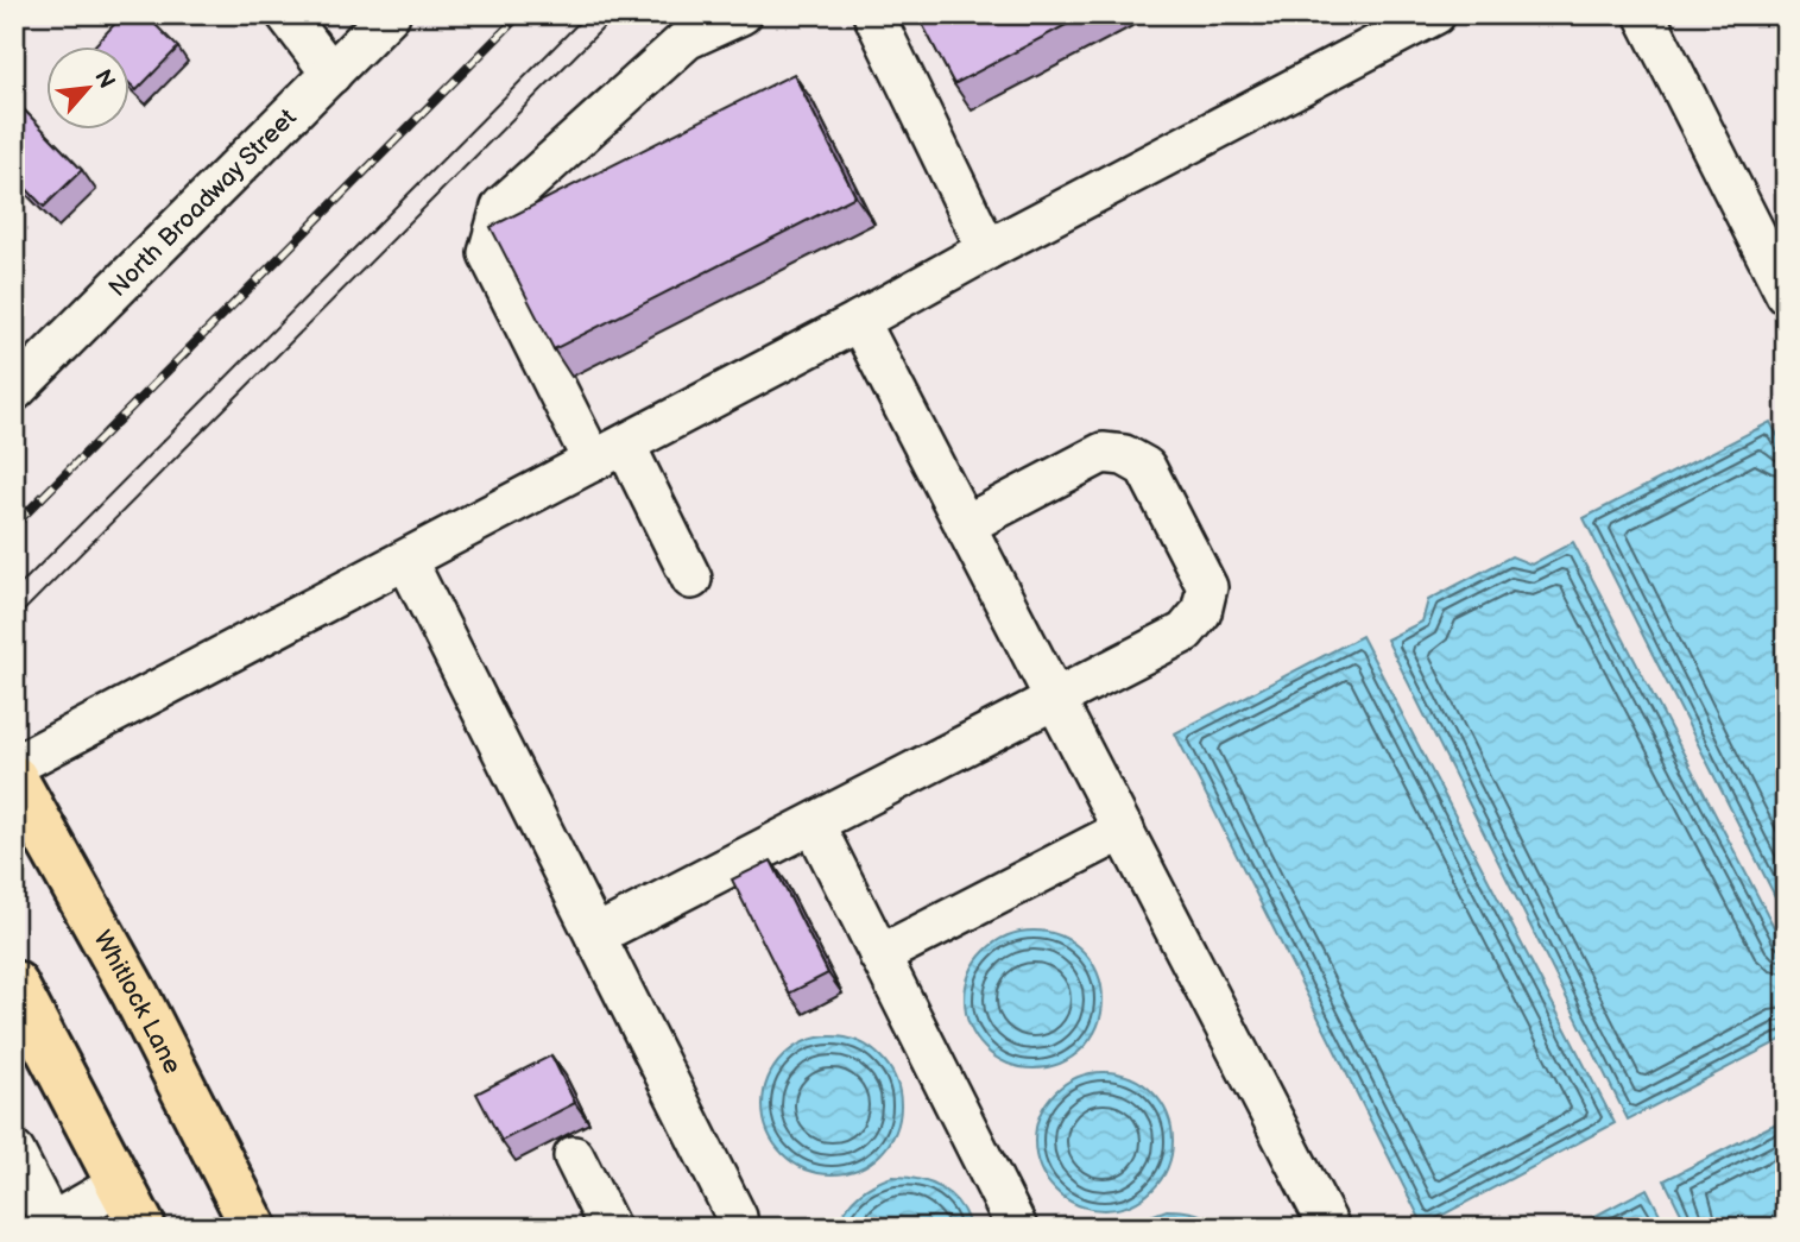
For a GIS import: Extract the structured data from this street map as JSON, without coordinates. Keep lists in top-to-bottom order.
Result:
{
  "streets": {
    "main road": ["Whitlock Lane"],
    "street": ["North Broadway Street"]
  },
  "north": "top right"
}
